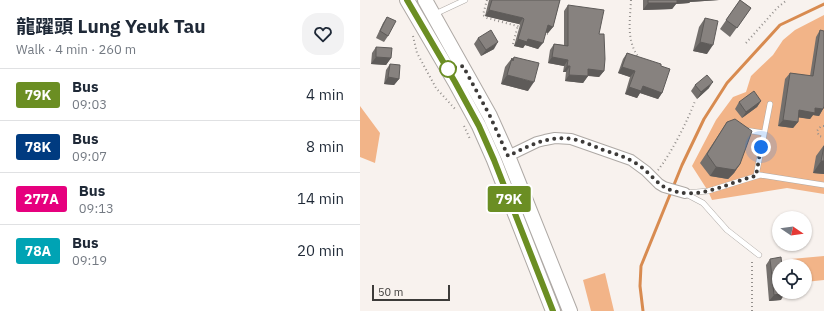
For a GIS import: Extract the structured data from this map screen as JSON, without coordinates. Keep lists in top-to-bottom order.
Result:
{
  "lines": ["bus line 79K"],
  "scale_bar": "50 m",
  "north": "right",
  "page": {
    "heading": ["龍躍頭 Lung Yeuk Tau", "Walk · 4 min · 260 m"],
    "on_map": "79K",
    "list": [
      {
        "mark": "79K",
        "name": "Bus",
        "note": "09:03",
        "value": "4 min"
      },
      {
        "mark": "78K",
        "name": "Bus",
        "note": "09:07",
        "value": "8 min"
      },
      {
        "mark": "277A",
        "name": "Bus",
        "note": "09:13",
        "value": "14 min"
      },
      {
        "mark": "78A",
        "name": "Bus",
        "note": "09:19",
        "value": "20 min"
      }
    ],
    "scale": "50 m"
  }
}
